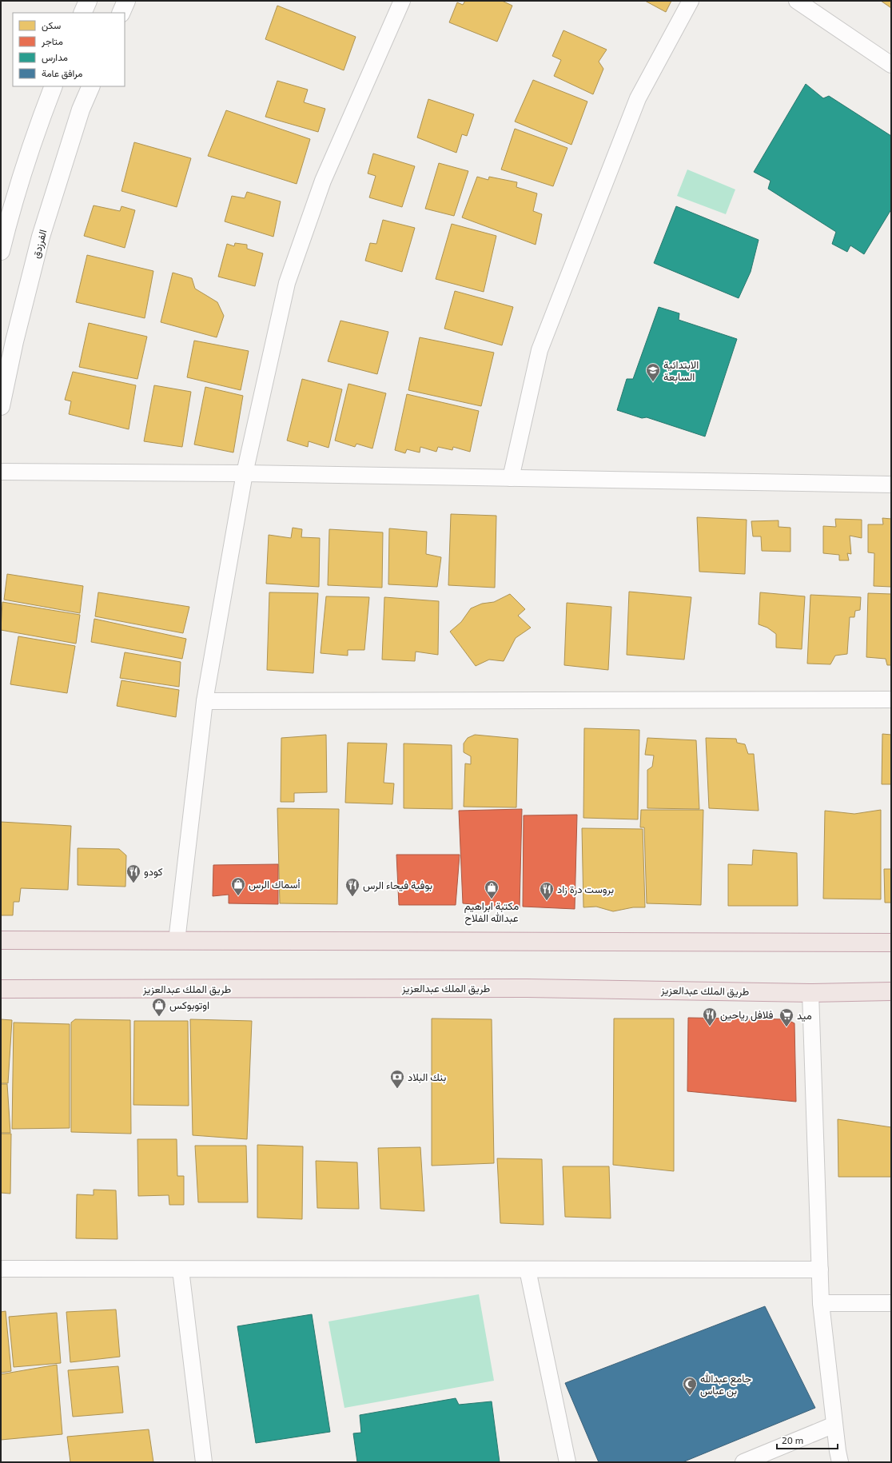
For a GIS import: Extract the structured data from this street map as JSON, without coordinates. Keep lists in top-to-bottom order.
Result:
{
  "streets": {
    "highway": ["طريق الملك عبدالعزيز"],
    "street": ["الفرزدق"]
  },
  "places": {
    "school or university": ["الابتدائية السابعة"],
    "restaurant": [
      "كودو",
      "بوفية فيحاء الرس",
      "بروست درة زاد",
      "فلافل رياحين"
    ],
    "shop": ["أسماك الرس", "مكتبة ابراهيم عبدالله الفلاح", "اوتوبوكس"],
    "supermarket": ["ميد"],
    "bank": ["بنك البلاد"],
    "mosque": ["جامع عبدالله بن عباس"]
  },
  "legend": [
    "سكن",
    "متاجر",
    "مدارس",
    "مرافق عامة"
  ],
  "scale_bar": "20 m"
}
